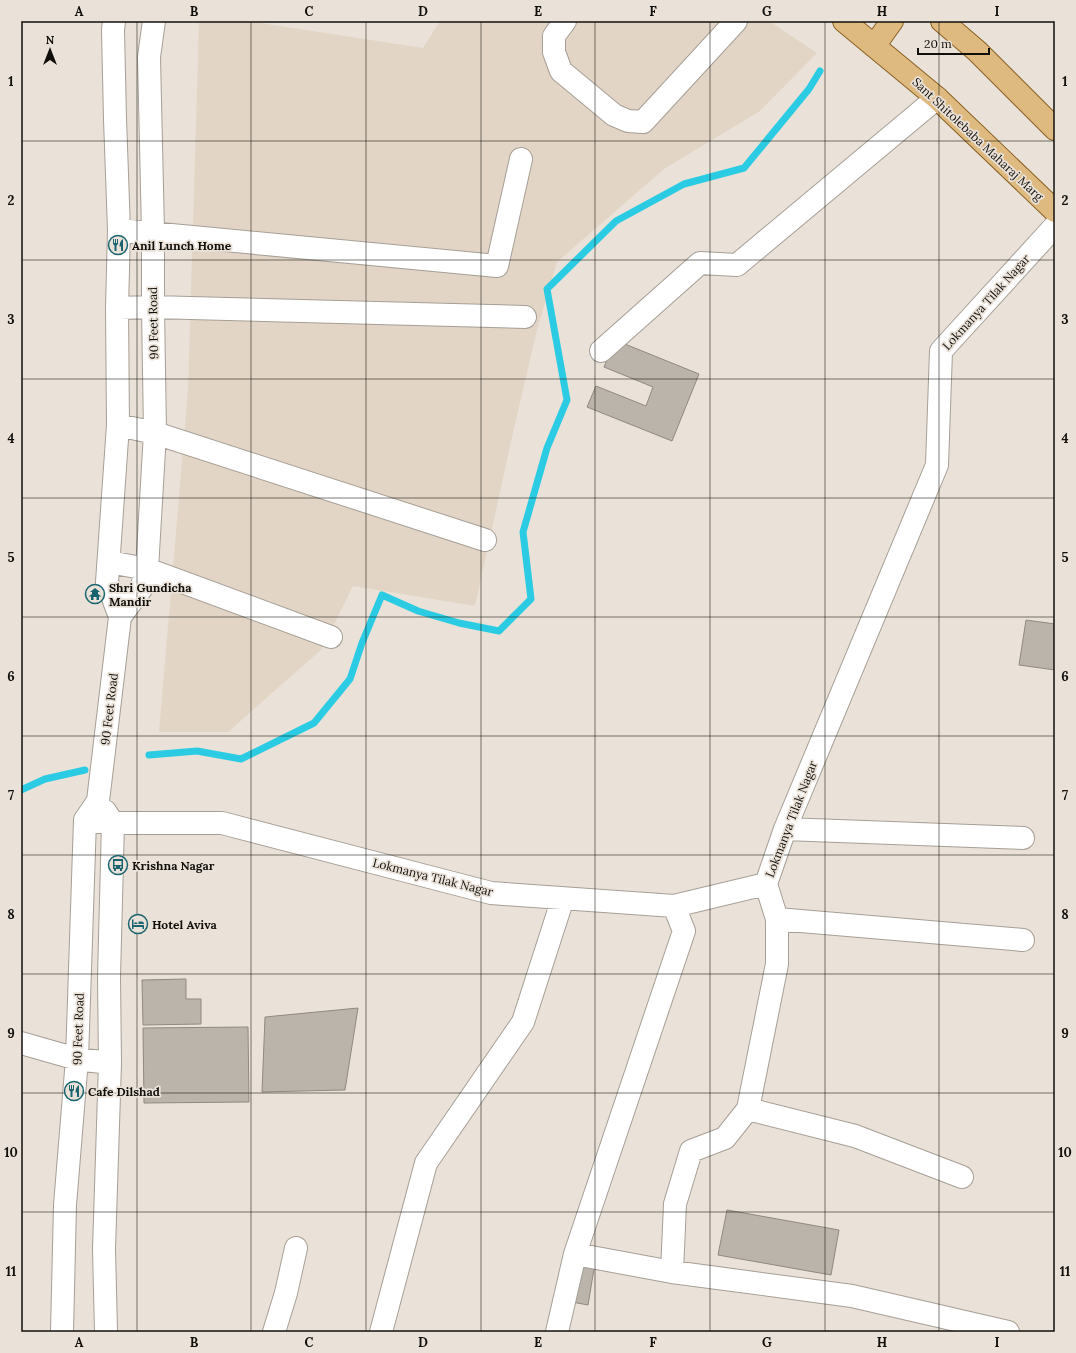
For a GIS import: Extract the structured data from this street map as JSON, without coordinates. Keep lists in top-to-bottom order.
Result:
{
  "streets": {
    "main road": ["Sant Shitolebaba Maharaj Marg"],
    "street": ["Lokmanya Tilak Nagar", "90 Feet Road"]
  },
  "crossings": [
    ["Lokmanya Tilak Nagar", "90 Feet Road"]
  ],
  "places": {
    "restaurant": ["Anil Lunch Home", "Cafe Dilshad"],
    "temple": ["Shri Gundicha Mandir"],
    "bus stop": ["Krishna Nagar"],
    "hotel": ["Hotel Aviva"]
  },
  "scale_bar": "20 m",
  "north": "top",
  "grid": {
    "columns": [
      "A",
      "B",
      "C",
      "D",
      "E",
      "F",
      "G",
      "H",
      "I"
    ],
    "rows": [
      "1",
      "2",
      "3",
      "4",
      "5",
      "6",
      "7",
      "8",
      "9",
      "10",
      "11"
    ]
  }
}
